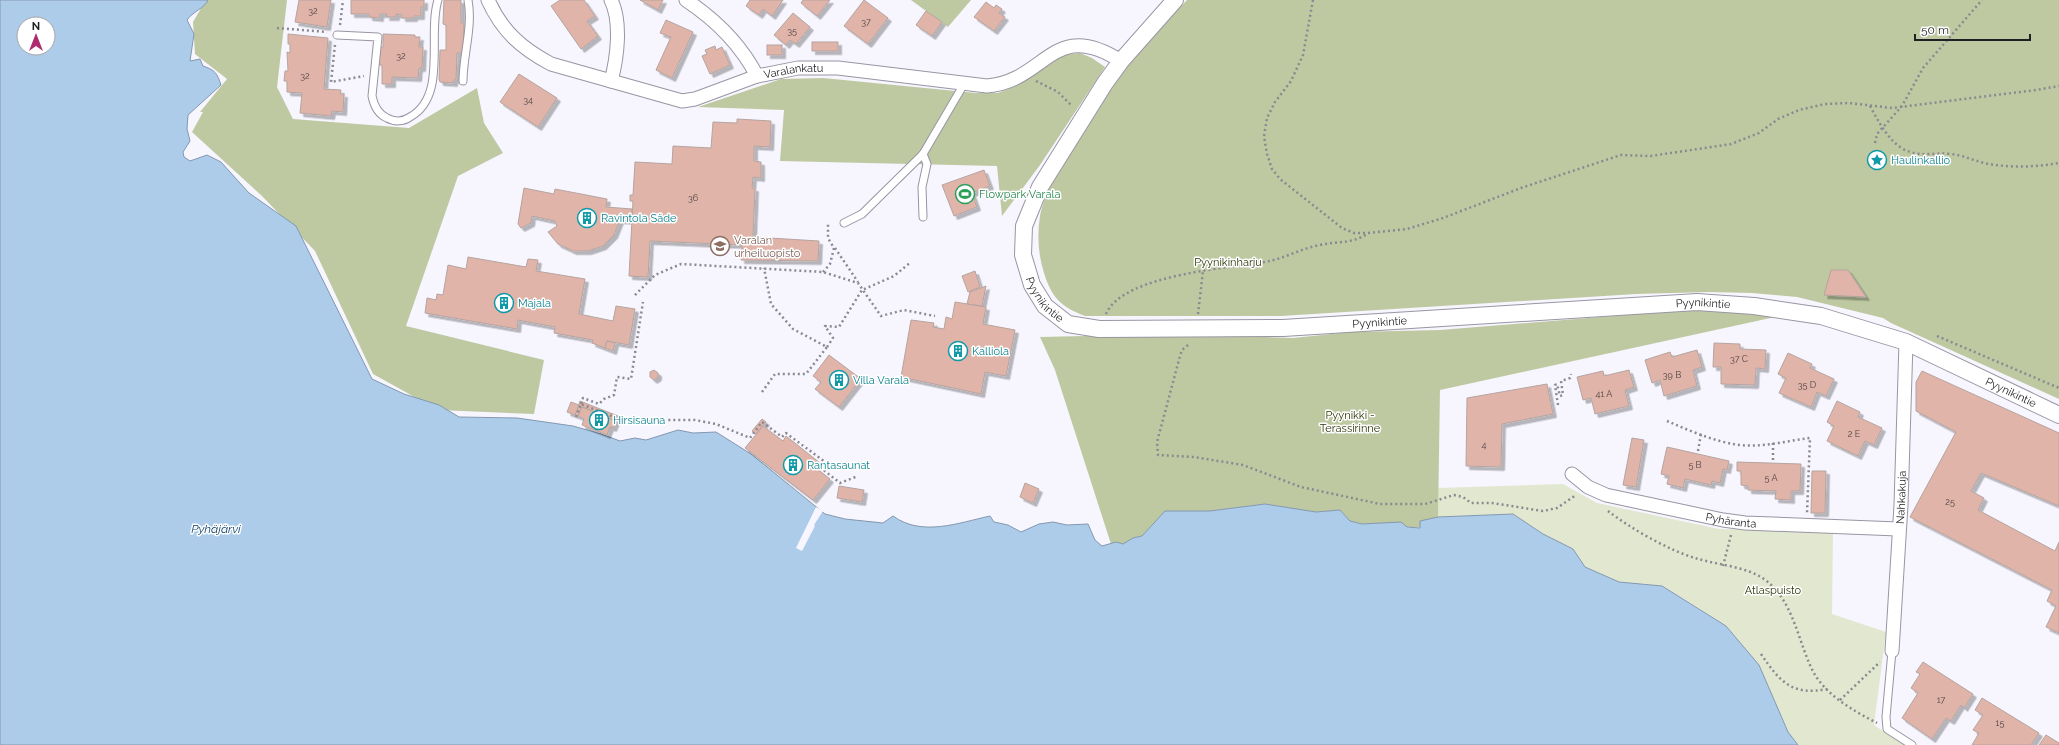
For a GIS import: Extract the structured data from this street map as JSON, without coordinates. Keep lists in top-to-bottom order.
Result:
{
  "streets": {
    "street": [
      "Varalankatu",
      "Pyynikintie",
      "Nahkakuja",
      "Pyhäranta"
    ]
  },
  "crossings": [
    ["Varalankatu", "Pyynikintie"],
    ["Pyynikintie", "Nahkakuja"],
    ["Nahkakuja", "Pyhäranta"]
  ],
  "water": ["Pyhäjärvi"],
  "parks": ["Pyynikinharju", "Pyynikki - Terassirinne", "Atlaspuisto"],
  "places": {
    "place": ["Haulinkallio"],
    "sports": ["Flowpark Varala"],
    "building": [
      "Ravintola Säde",
      "Majala",
      "Kalliola",
      "Villa Varala",
      "Hirsisauna",
      "Rantasaunat"
    ],
    "school or university": ["Varalan urheiluopisto"]
  },
  "house_numbers": [
    "32",
    "37",
    "35",
    "32",
    "32",
    "34",
    "36",
    "37 C",
    "39 B",
    "35 D",
    "41 A",
    "2 E",
    "4",
    "5 B",
    "5 A",
    "25",
    "17",
    "15"
  ],
  "scale_bar": "50 m",
  "north": "top"
}
